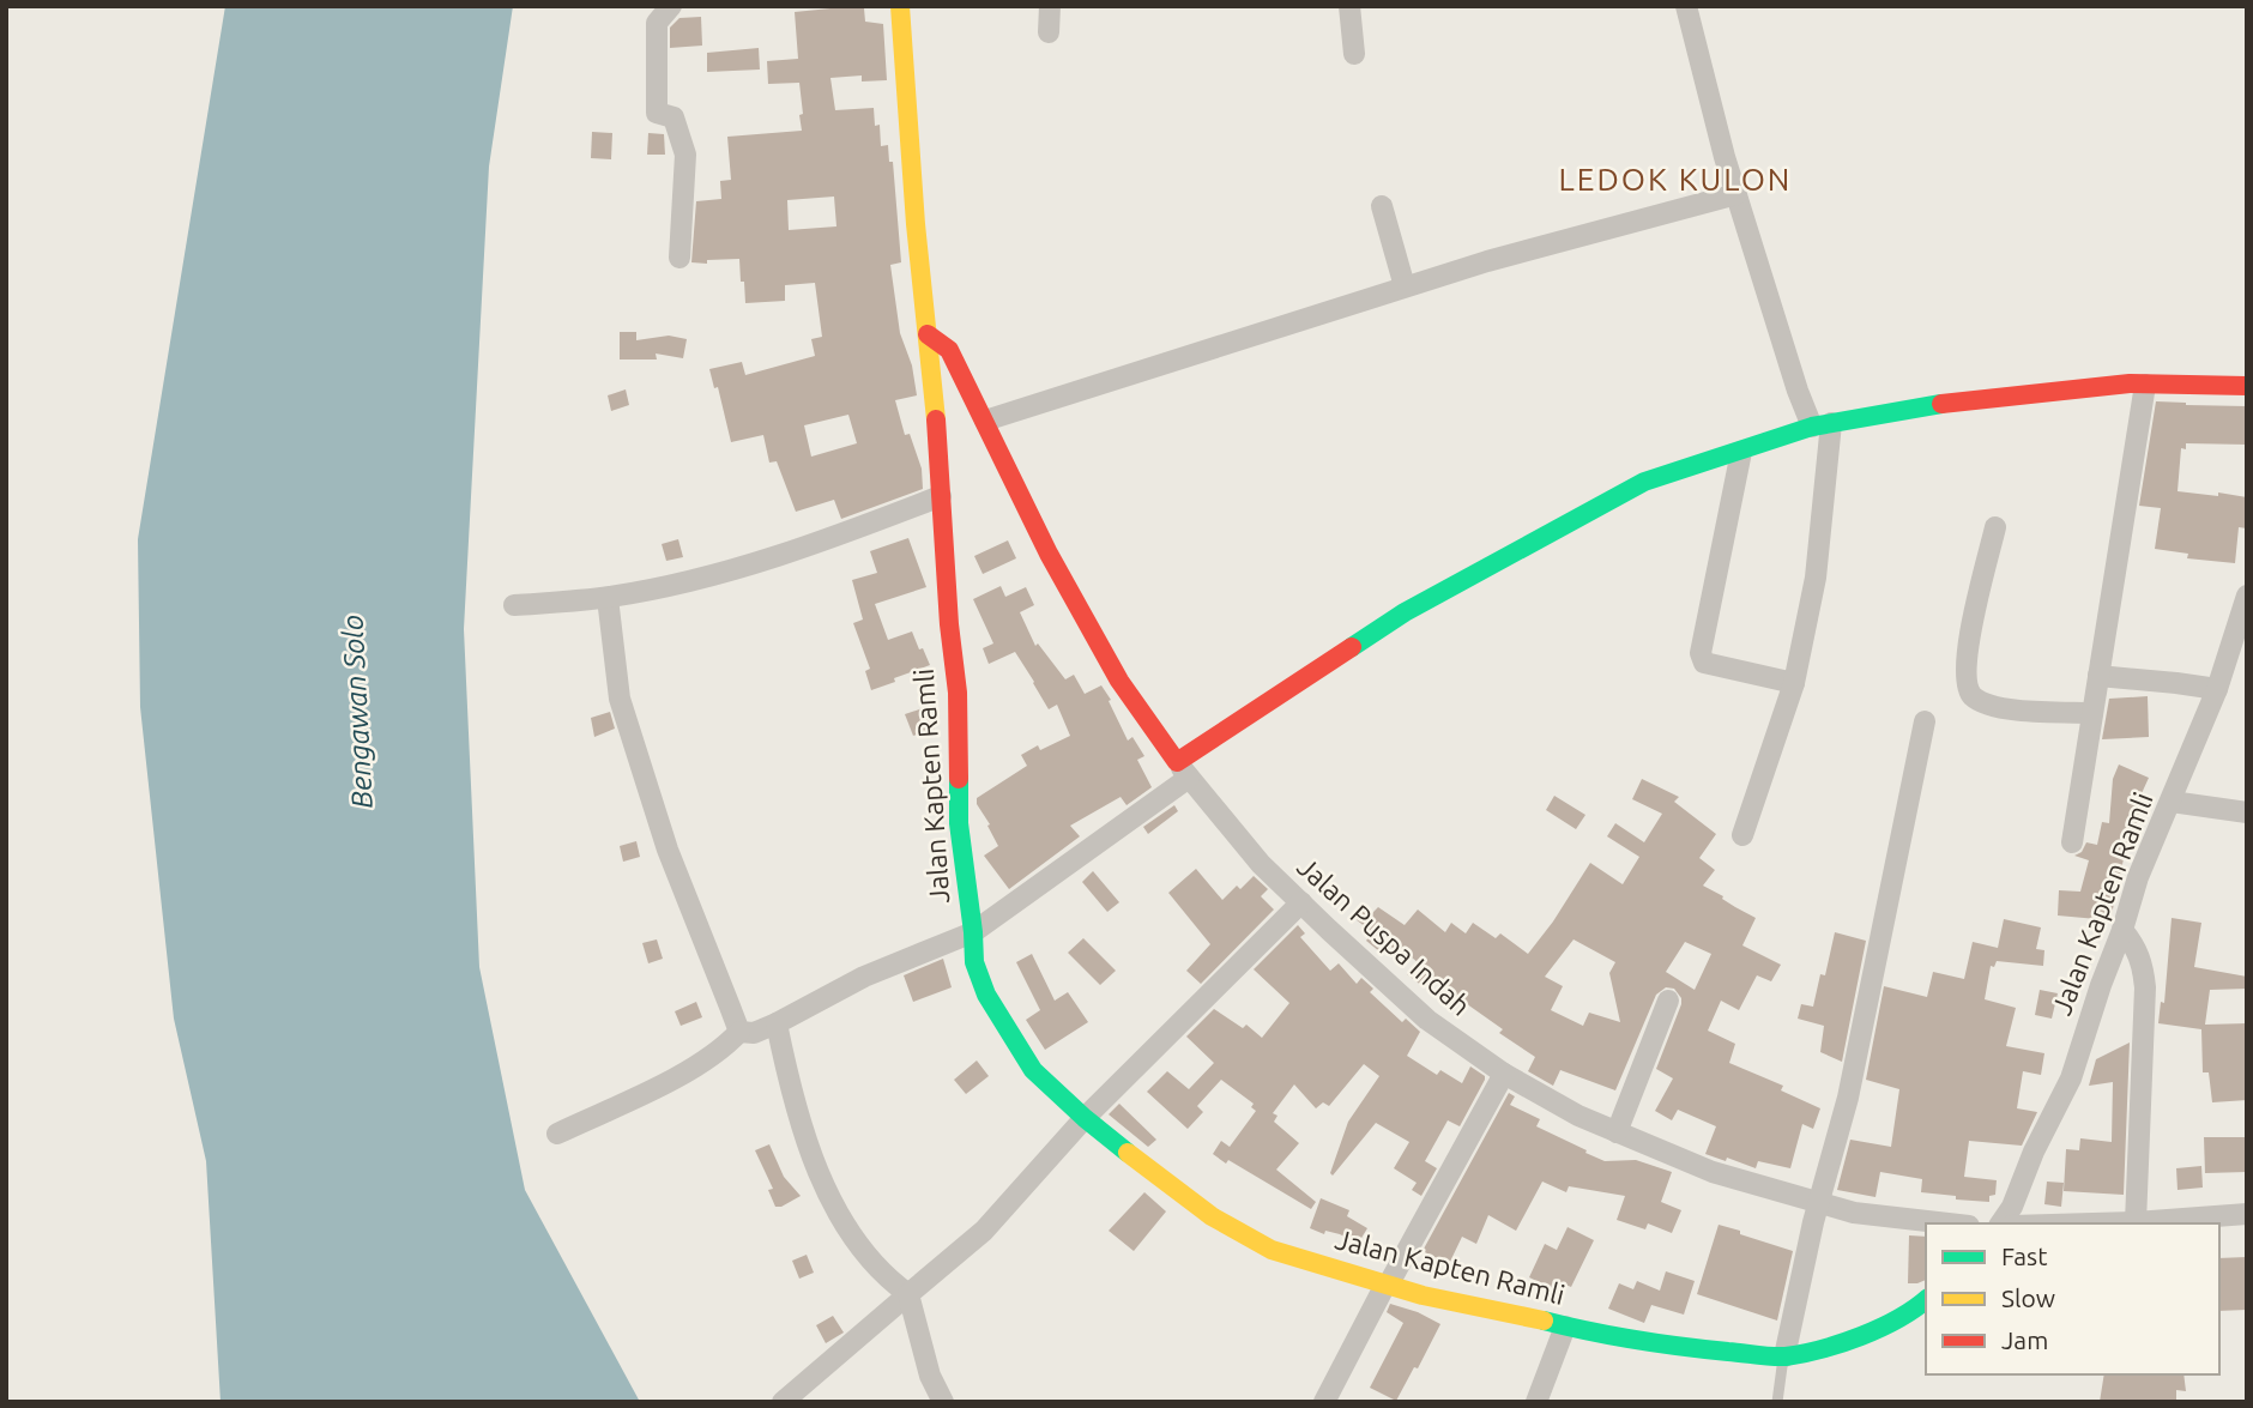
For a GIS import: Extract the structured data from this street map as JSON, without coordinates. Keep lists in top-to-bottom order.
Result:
{
  "streets": {
    "street": ["Jalan Kapten Ramli", "Jalan Puspa Indah"]
  },
  "districts": ["LEDOK KULON"],
  "water": ["Bengawan Solo"],
  "legend": ["Fast", "Slow", "Jam"]
}
